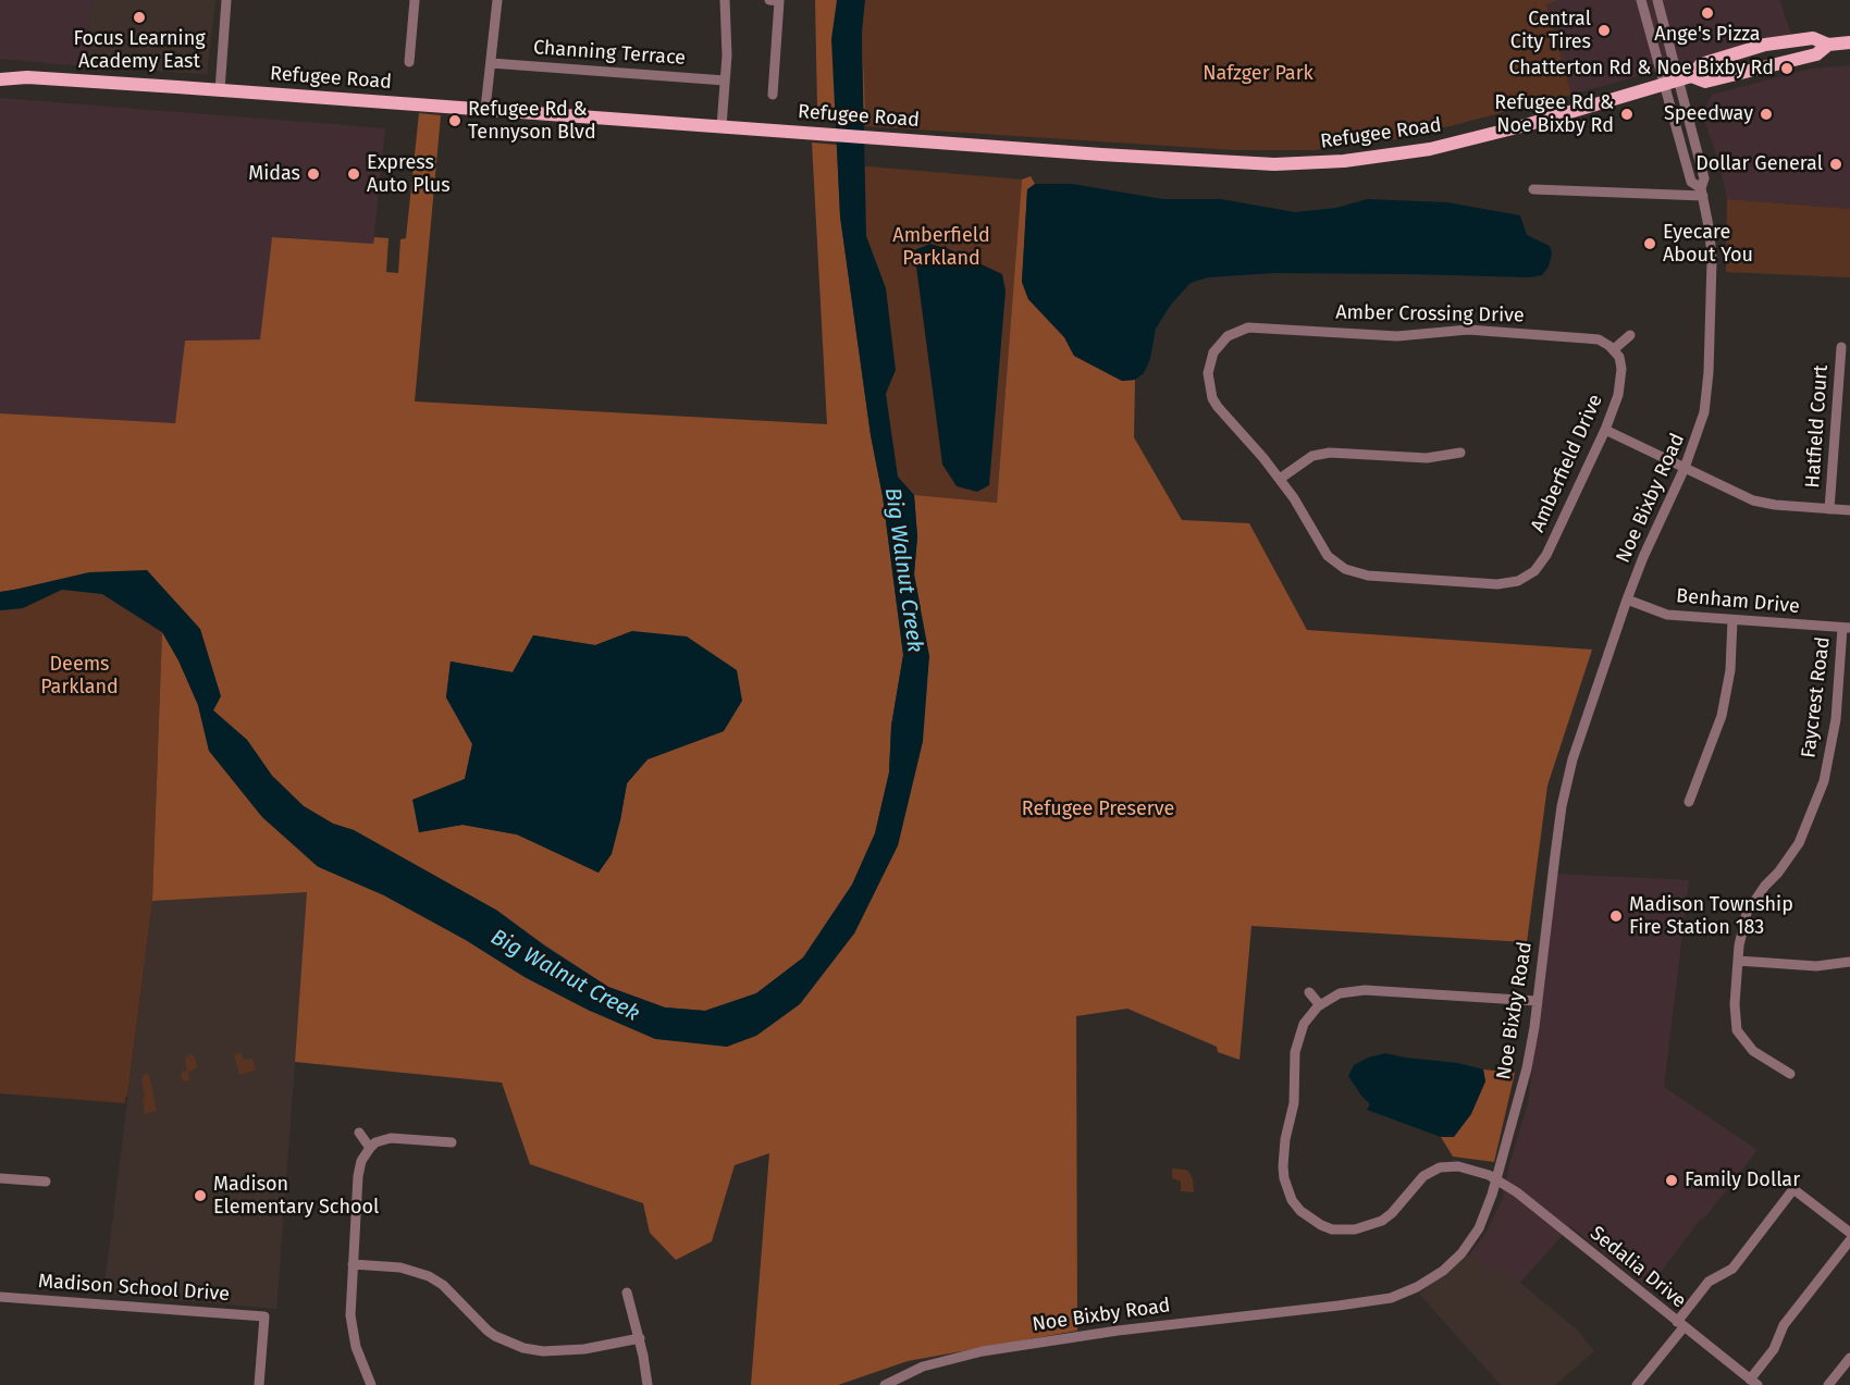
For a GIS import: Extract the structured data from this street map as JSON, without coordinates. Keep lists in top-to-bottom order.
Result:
{
  "streets": {
    "main road": ["Refugee Road"],
    "street": [
      "Channing Terrace",
      "Amber Crossing Drive",
      "Hatfield Court",
      "Amberfield Drive",
      "Noe Bixby Road",
      "Benham Drive",
      "Faycrest Road",
      "Sedalia Drive",
      "Madison School Drive"
    ]
  },
  "crossings": [
    ["Refugee Road", "Noe Bixby Road"],
    ["Amber Crossing Drive", "Amberfield Drive"],
    ["Noe Bixby Road", "Benham Drive"],
    ["Noe Bixby Road", "Sedalia Drive"],
    ["Benham Drive", "Faycrest Road"]
  ],
  "water": ["Big Walnut Creek"],
  "parks": [
    "Nafzger Park",
    "Amberfield Parkland",
    "Deems Parkland",
    "Refugee Preserve"
  ],
  "places": [
    "Ange's Pizza",
    "Focus Learning Academy East",
    "Central City Tires",
    "Chatterton Rd & Noe Bixby Rd",
    "Refugee Rd & Noe Bixby Rd",
    "Speedway",
    "Refugee Rd & Tennyson Blvd",
    "Dollar General",
    "Midas",
    "Express Auto Plus",
    "Eyecare About You",
    "Madison Township Fire Station 183",
    "Family Dollar",
    "Madison Elementary School"
  ]
}
